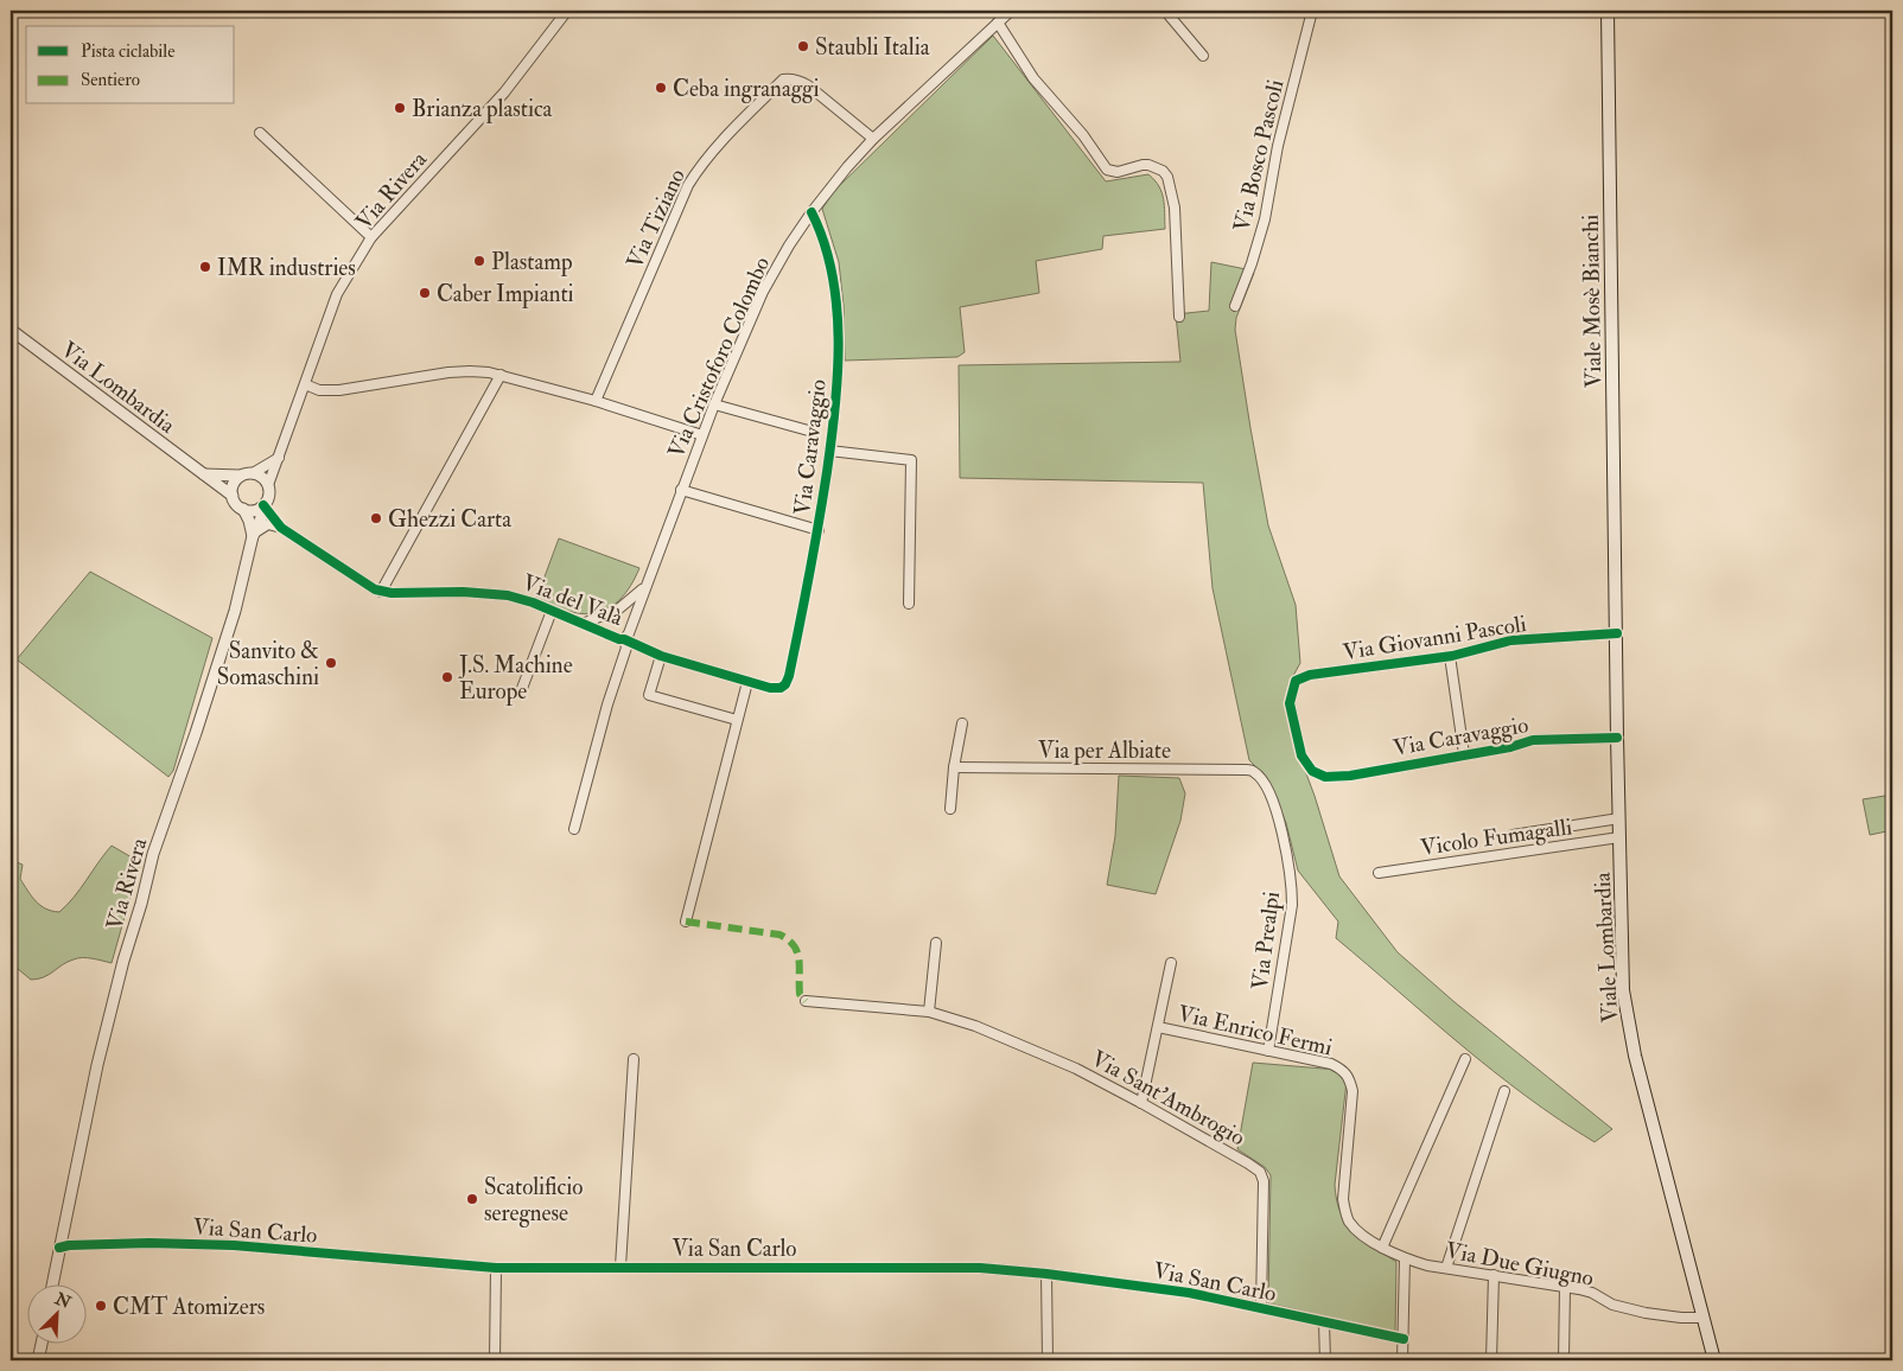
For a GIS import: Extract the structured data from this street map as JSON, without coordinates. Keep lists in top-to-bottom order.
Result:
{
  "streets": {
    "main road": ["Viale Mosè Bianchi", "Viale Lombardia"],
    "street": [
      "Via Bosco Pascoli",
      "Via Rivera",
      "Via Tiziano",
      "Via Cristoforo Colombo",
      "Via Lombardia",
      "Via Caravaggio",
      "Via del Valà",
      "Via Giovanni Pascoli",
      "Via per Albiate",
      "Vicolo Fumagalli",
      "Via Prealpi",
      "Via Enrico Fermi",
      "Via Sant'Ambrogio",
      "Via San Carlo",
      "Via Due Giugno"
    ]
  },
  "crossings": [
    ["Via Rivera", "Via Lombardia"],
    ["Via Rivera", "Via del Valà"],
    ["Via Rivera", "Via San Carlo"],
    ["Via Tiziano", "Via Cristoforo Colombo"],
    ["Viale Mosè Bianchi", "Viale Lombardia"],
    ["Via Cristoforo Colombo", "Via Caravaggio"],
    ["Via Cristoforo Colombo", "Via del Valà"],
    ["Via Lombardia", "Via del Valà"],
    ["Via Caravaggio", "Via del Valà"],
    ["Via Caravaggio", "Via Giovanni Pascoli"],
    ["Via Caravaggio", "Viale Lombardia"],
    ["Via Giovanni Pascoli", "Viale Lombardia"],
    ["Via per Albiate", "Via Prealpi"],
    ["Vicolo Fumagalli", "Viale Lombardia"],
    ["Via Prealpi", "Via Enrico Fermi"],
    ["Viale Lombardia", "Via Due Giugno"],
    ["Via Enrico Fermi", "Via Due Giugno"],
    ["Via Sant'Ambrogio", "Via San Carlo"]
  ],
  "places": [
    "Staubli Italia",
    "Ceba ingranaggi",
    "Brianza plastica",
    "Plastamp",
    "IMR industries",
    "Caber Impianti",
    "Ghezzi Carta",
    "Sanvito & Somaschini",
    "J.S. Machine Europe",
    "Scatolificio seregnese",
    "CMT Atomizers"
  ],
  "legend": ["Pista ciclabile", "Sentiero"],
  "north": "top right"
}
